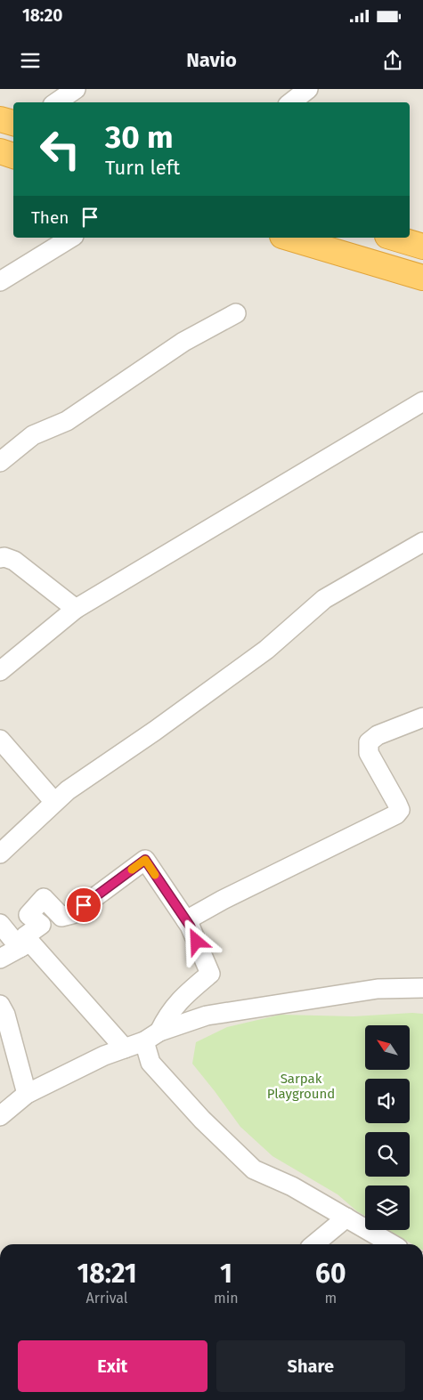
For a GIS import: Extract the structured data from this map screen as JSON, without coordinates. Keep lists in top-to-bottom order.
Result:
{
  "parks": ["Sarpak Playground"],
  "north": "top left",
  "page": {
    "status": "18:20",
    "header": "Navio",
    "turn": ["30 m", "Turn left"],
    "then": "Then",
    "eta": [
      "18:21",
      "Arrival",
      "1",
      "min",
      "60",
      "m"
    ],
    "buttons": ["Exit", "Share"]
  }
}
